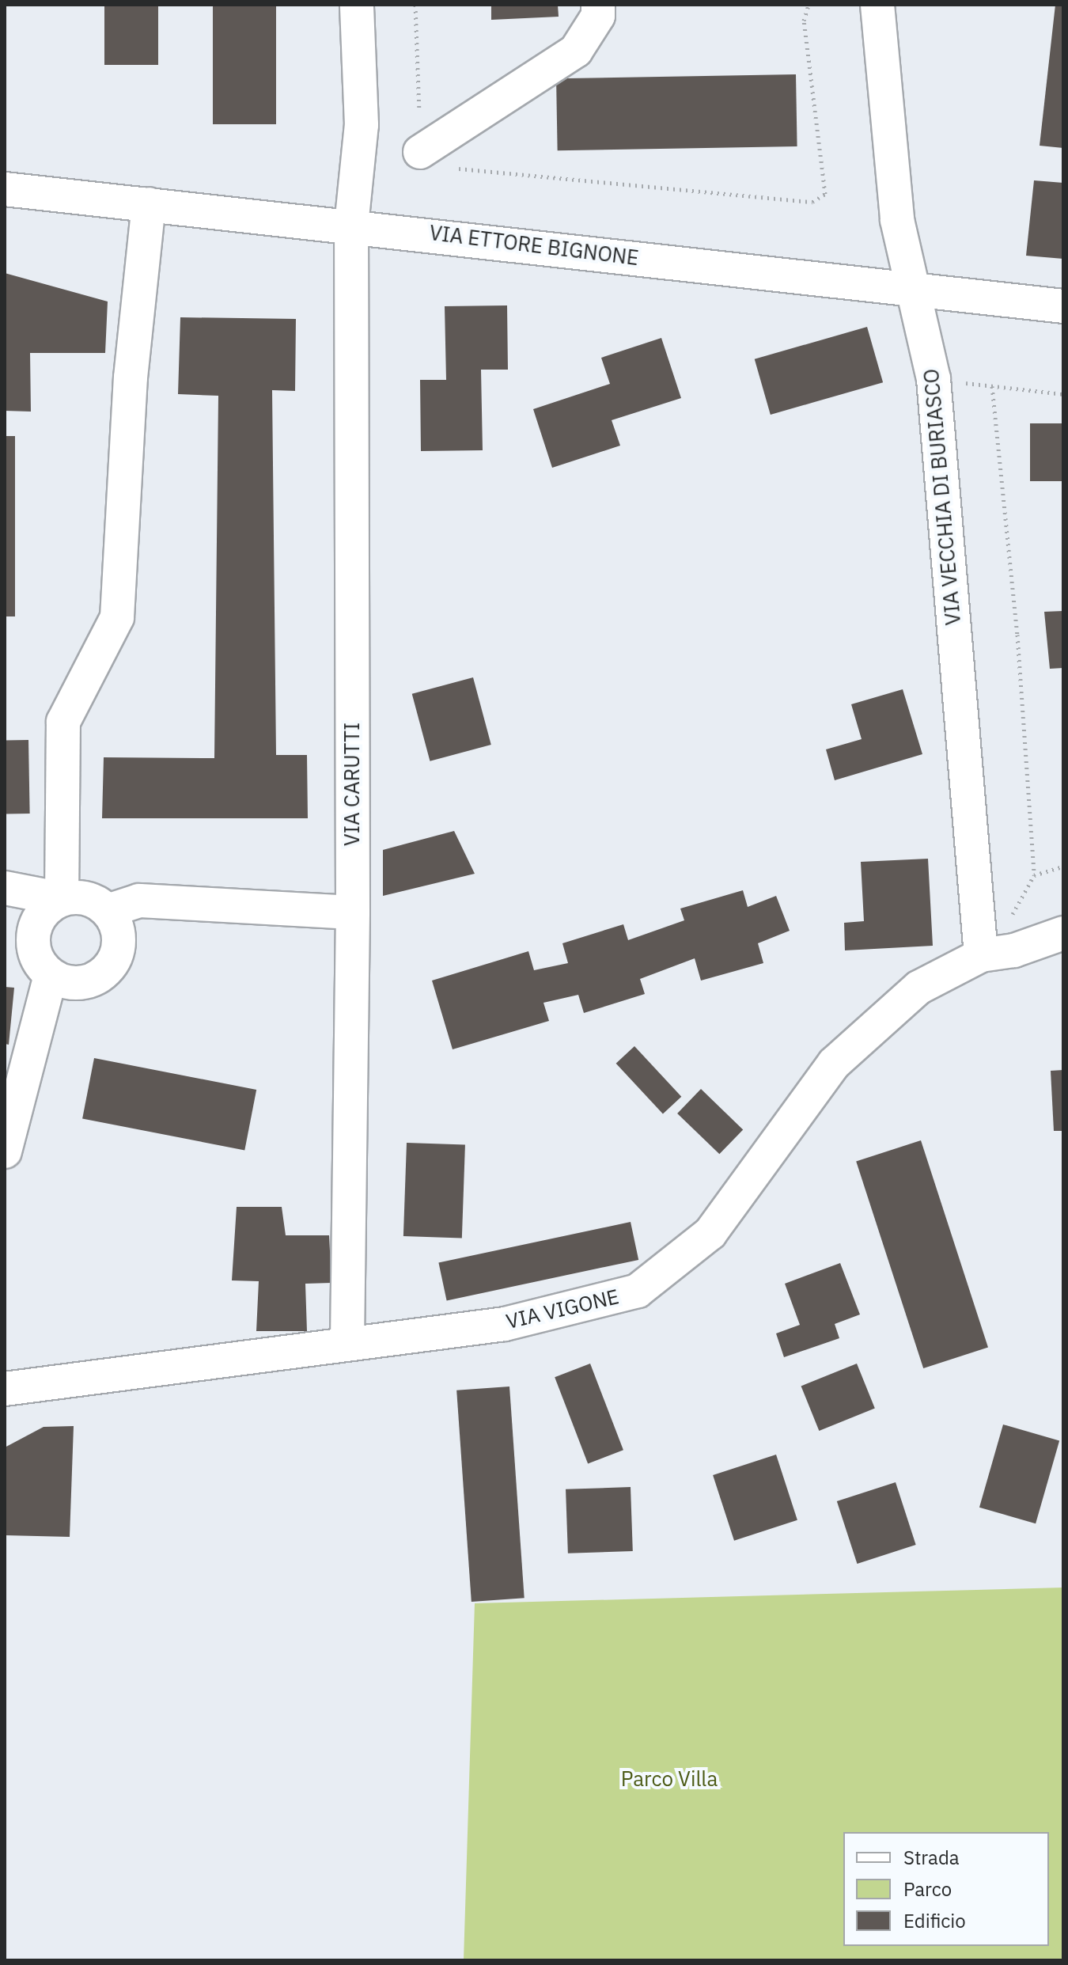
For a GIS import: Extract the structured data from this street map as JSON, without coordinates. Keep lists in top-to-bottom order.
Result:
{
  "streets": {
    "street": [
      "VIA ETTORE BIGNONE",
      "VIA VECCHIA DI BURIASCO",
      "VIA CARUTTI",
      "VIA VIGONE"
    ]
  },
  "crossings": [
    ["VIA ETTORE BIGNONE", "VIA VECCHIA DI BURIASCO"],
    ["VIA ETTORE BIGNONE", "VIA CARUTTI"],
    ["VIA VECCHIA DI BURIASCO", "VIA VIGONE"],
    ["VIA CARUTTI", "VIA VIGONE"]
  ],
  "parks": ["Parco Villa"],
  "legend": ["Strada", "Parco", "Edificio"]
}
